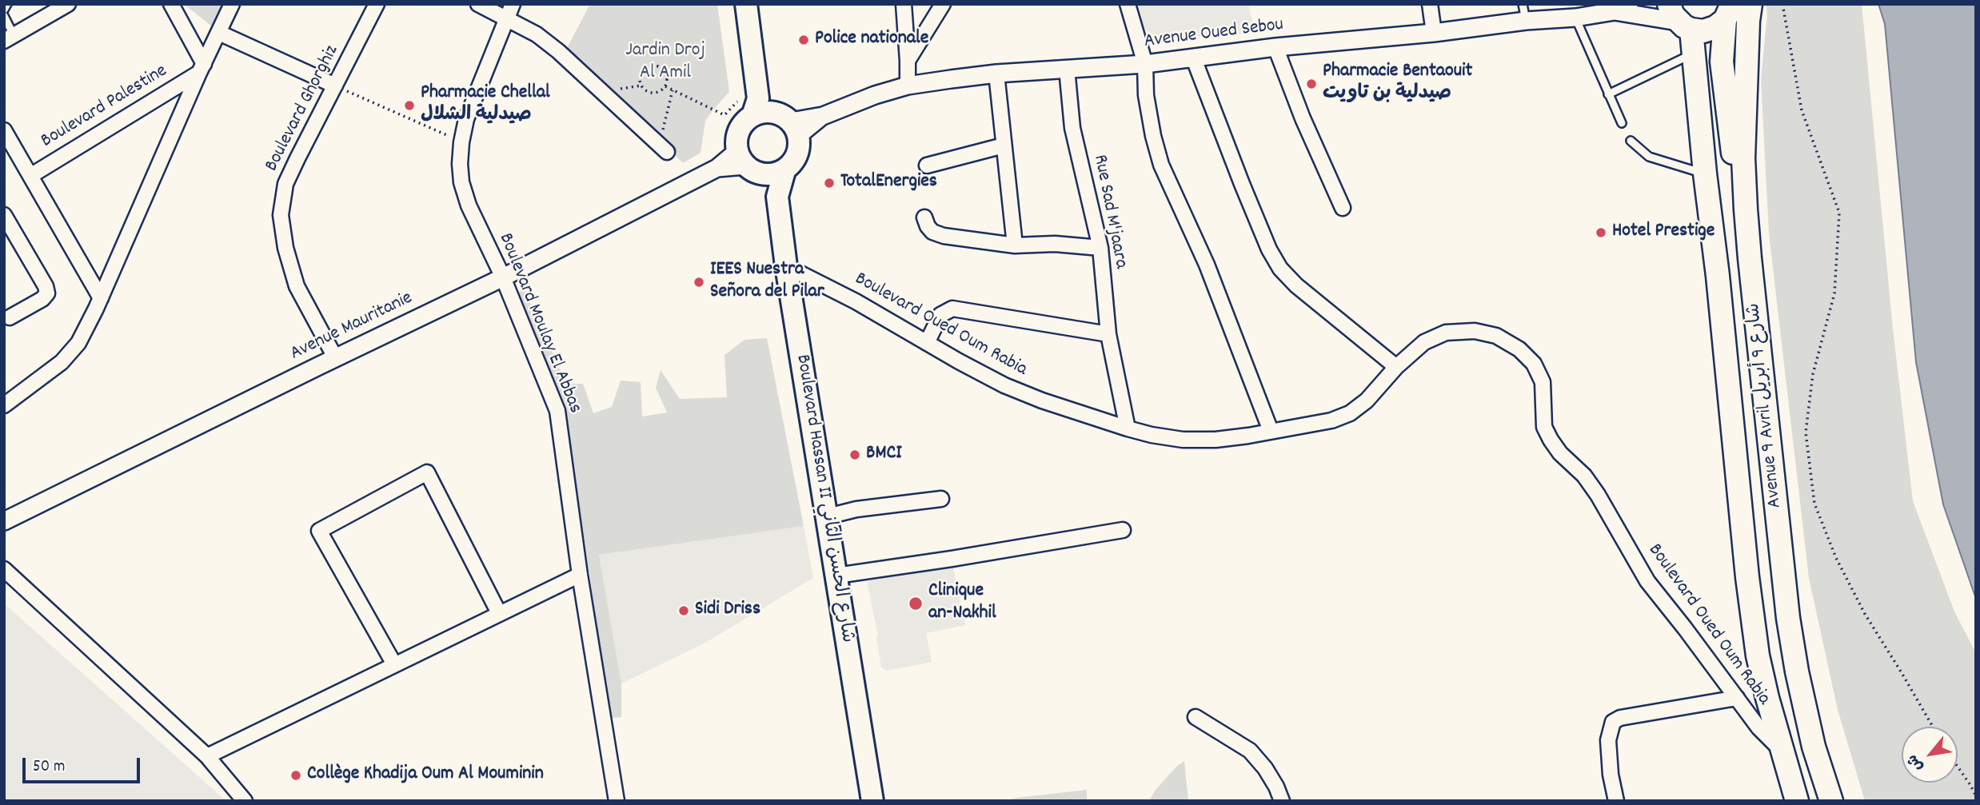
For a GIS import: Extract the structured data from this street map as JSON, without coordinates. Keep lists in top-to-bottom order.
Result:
{
  "streets": {
    "highway": ["Avenue 9 Avril شارع 9 أبريل"],
    "main road": ["Boulevard Hassan II شارع الحسن الثاني"],
    "street": [
      "Avenue Oued Sebou",
      "Boulevard Palestine",
      "Boulevard Ghorghiz",
      "Rue Sad M'jaara",
      "Boulevard Moulay El Abbas",
      "Boulevard Oued Oum Rabia",
      "Avenue Mauritanie"
    ]
  },
  "crossings": [
    ["Avenue Oued Sebou", "Rue Sad M'jaara"],
    ["Avenue Oued Sebou", "Avenue Mauritanie"],
    ["Avenue Oued Sebou", "Avenue 9 Avril شارع 9 أبريل"],
    ["Avenue Oued Sebou", "Boulevard Hassan II شارع الحسن الثاني"],
    ["Boulevard Ghorghiz", "Avenue Mauritanie"],
    ["Rue Sad M'jaara", "Boulevard Oued Oum Rabia"],
    ["Boulevard Moulay El Abbas", "Avenue Mauritanie"],
    ["Boulevard Oued Oum Rabia", "Avenue 9 Avril شارع 9 أبريل"],
    ["Boulevard Oued Oum Rabia", "Boulevard Hassan II شارع الحسن الثاني"],
    ["Avenue Mauritanie", "Boulevard Hassan II شارع الحسن الثاني"]
  ],
  "parks": ["Jardin Droj Al Amil"],
  "places": [
    "Police nationale",
    "Pharmacie Bentaouit صيدلية بن تاويت",
    "Pharmacie Chellal صيدلية الشلال",
    "TotalEnergies",
    "Hotel Prestige",
    "IEES Nuestra Señora del Pilar",
    "BMCI",
    "Clinique an-Nakhil",
    "Sidi Driss",
    "Collège Khadija Oum Al Mouminin"
  ],
  "scale_bar": "50 m",
  "north": "bottom left"
}
